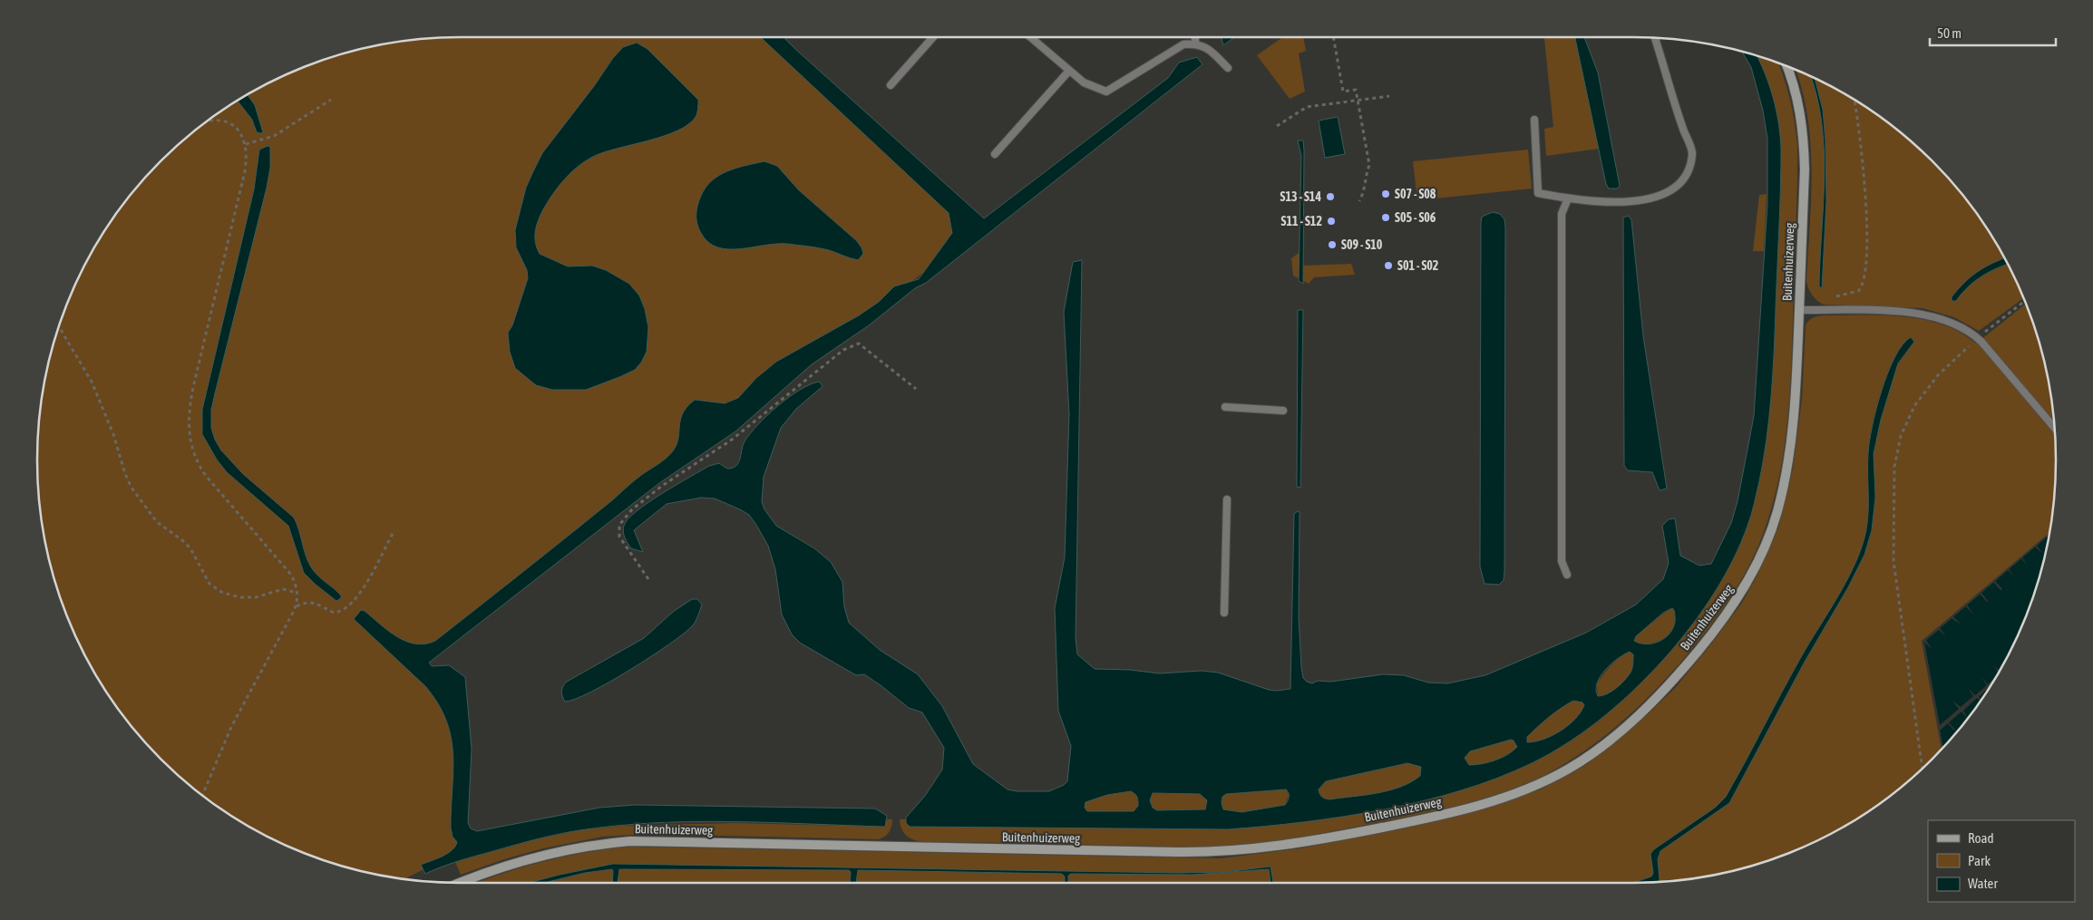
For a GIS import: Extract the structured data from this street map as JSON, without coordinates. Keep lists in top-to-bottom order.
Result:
{
  "streets": {
    "street": ["Buitenhuizerweg"]
  },
  "places": [
    "S07 - S08",
    "S13 - S14",
    "S05 - S06",
    "S11 - S12",
    "S09 - S10",
    "S01 - S02"
  ],
  "legend": ["Road", "Park", "Water"],
  "scale_bar": "50 m"
}
